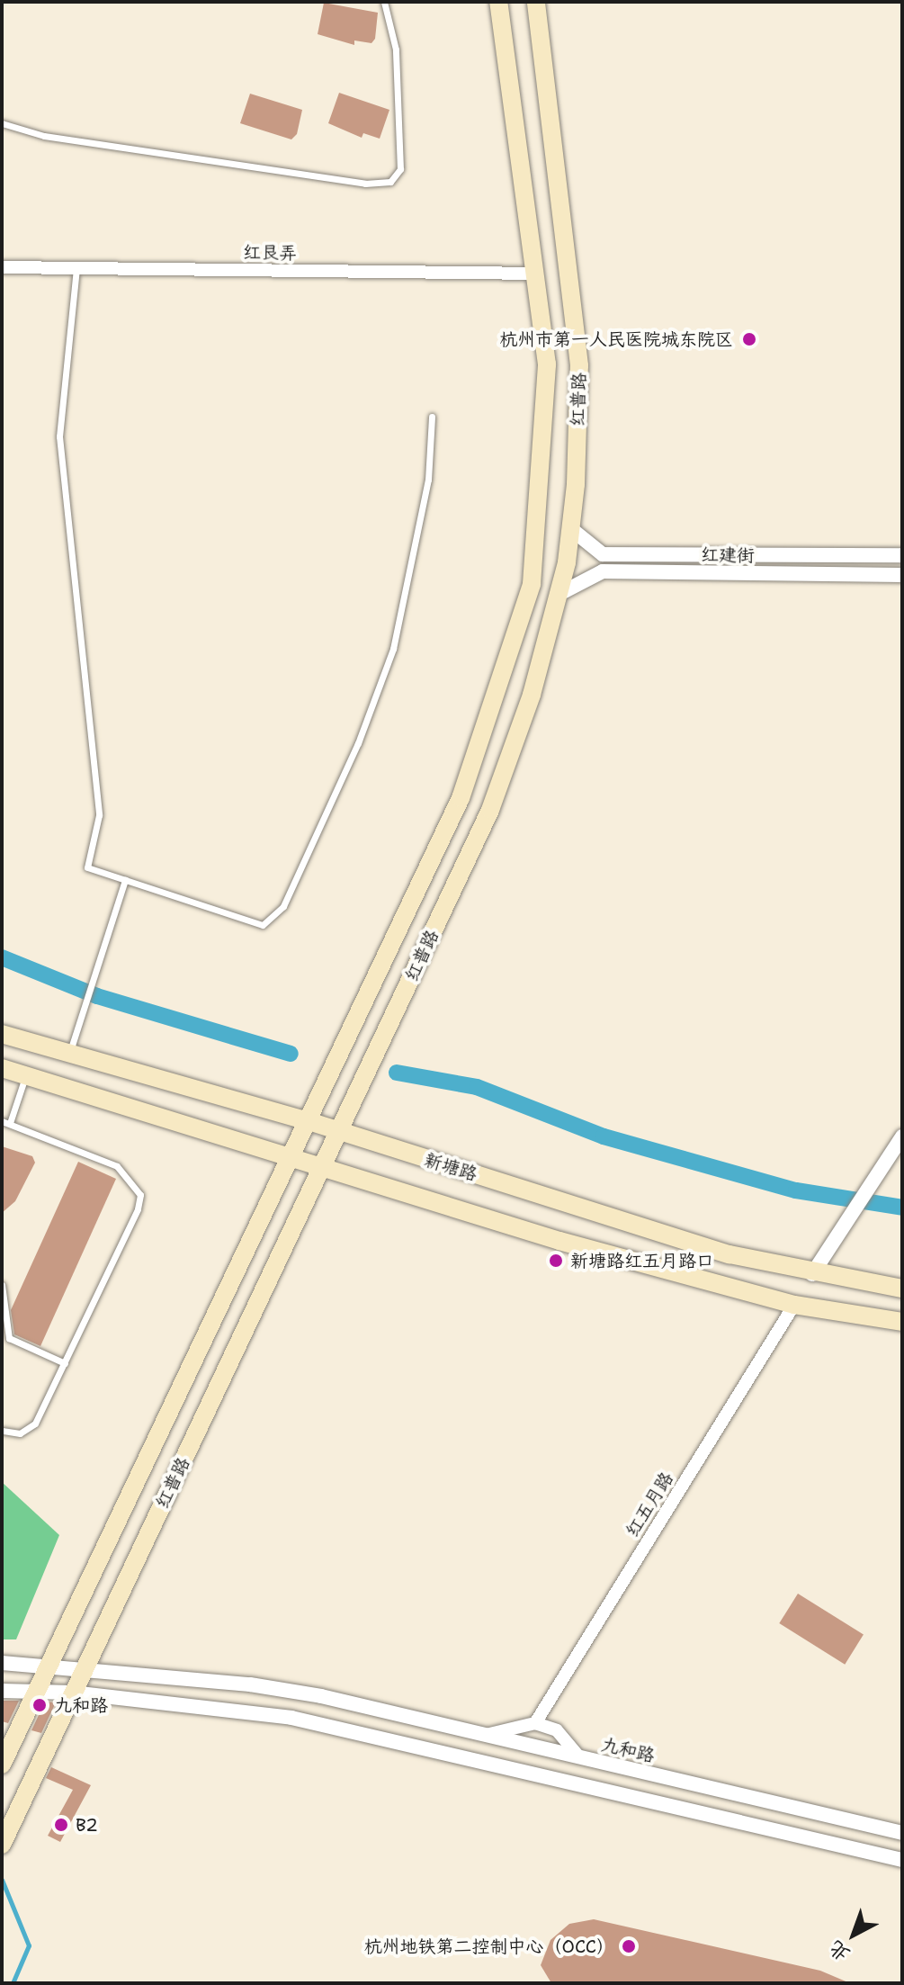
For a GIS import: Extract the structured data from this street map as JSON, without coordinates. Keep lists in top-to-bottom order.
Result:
{
  "streets": {
    "main road": ["红普路", "新塘路"],
    "street": [
      "红艮弄",
      "红建街",
      "红五月路",
      "九和路"
    ]
  },
  "crossings": [
    ["红艮弄", "红普路"],
    ["红普路", "红建街"],
    ["红普路", "新塘路"],
    ["红普路", "九和路"],
    ["新塘路", "红五月路"]
  ],
  "places": [
    "杭州市第一人民医院城东院区",
    "新塘路红五月路口",
    "九和路",
    "B2",
    "杭州地铁第二控制中心（OCC）"
  ],
  "north": "bottom left"
}
